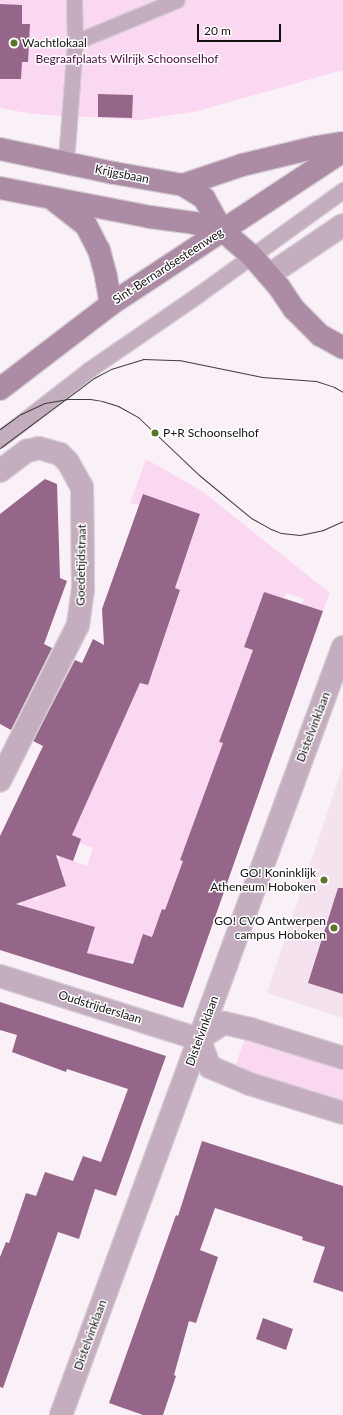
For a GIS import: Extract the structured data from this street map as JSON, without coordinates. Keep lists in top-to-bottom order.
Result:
{
  "streets": {
    "main road": ["Krijgsbaan", "Sint-Bernardsesteenweg"],
    "street": ["Goedetijdstraat", "Distelvinklaan", "Oudstrijderslaan"]
  },
  "crossings": [
    ["Krijgsbaan", "Sint-Bernardsesteenweg"],
    ["Distelvinklaan", "Oudstrijderslaan"]
  ],
  "parks": ["Begraafplaats Wilrijk Schoonselhof"],
  "places": [
    "Wachtlokaal",
    "P+R Schoonselhof",
    "GO! Koninklijk Atheneum Hoboken",
    "GO! CVO Antwerpen campus Hoboken"
  ],
  "scale_bar": "20 m"
}
